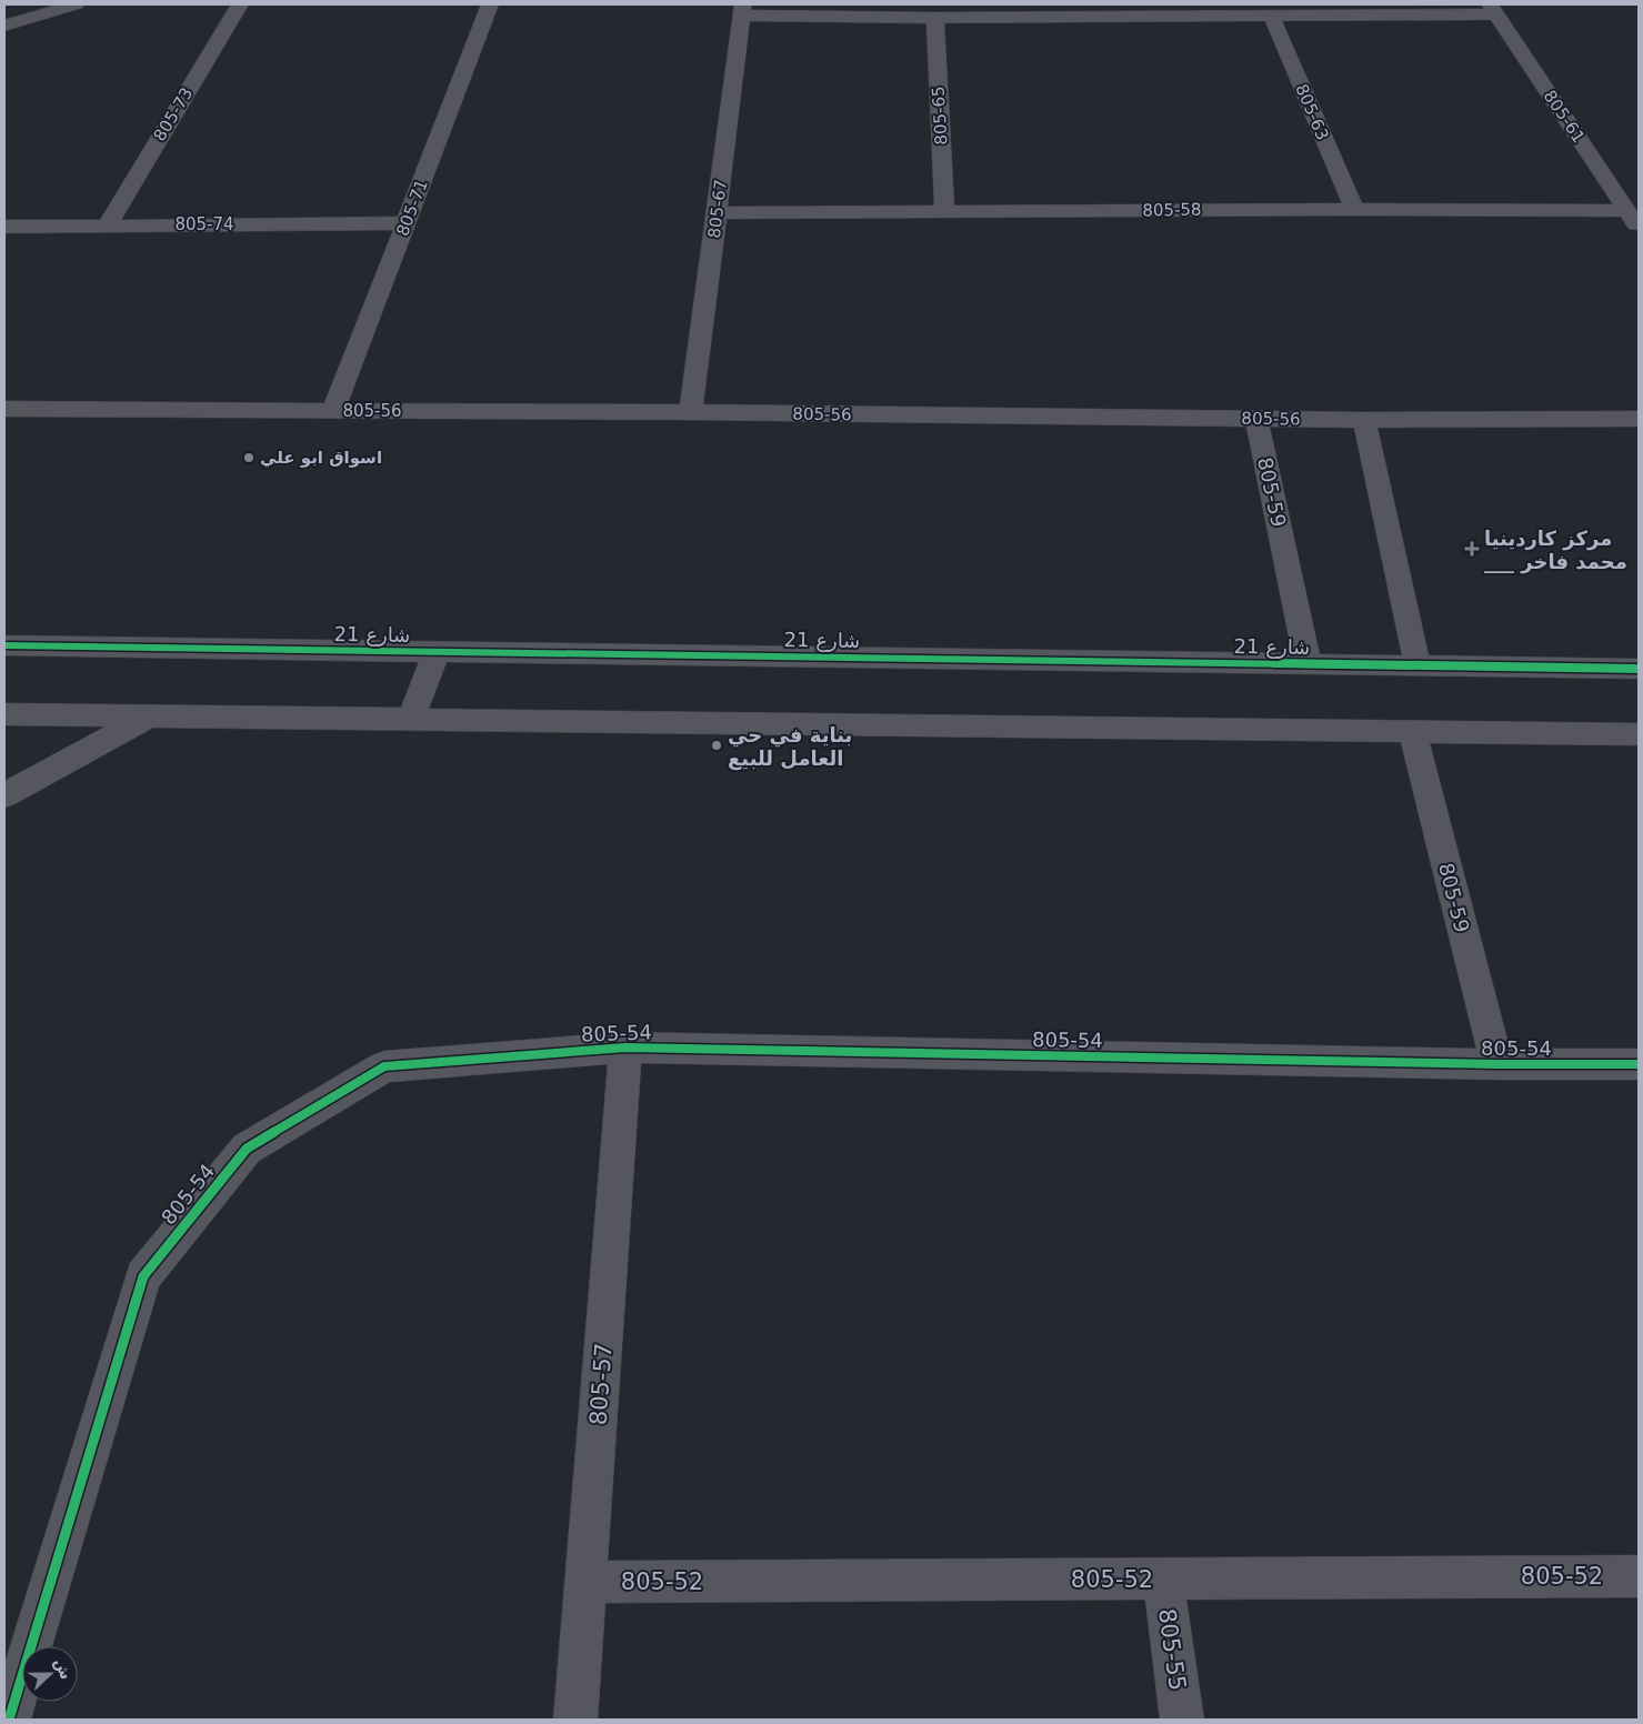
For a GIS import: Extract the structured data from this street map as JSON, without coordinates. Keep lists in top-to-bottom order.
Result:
{
  "streets": {
    "street": [
      "805-63",
      "805-73",
      "805-65",
      "805-61",
      "805-71",
      "805-67",
      "805-58",
      "805-74",
      "805-56",
      "805-59",
      "شارع 21",
      "805-54",
      "805-57",
      "805-52",
      "805-55"
    ]
  },
  "crossings": [
    ["805-63", "805-58"],
    ["805-73", "805-74"],
    ["805-65", "805-58"],
    ["805-61", "805-58"],
    ["805-71", "805-74"],
    ["805-71", "805-56"],
    ["805-67", "805-58"],
    ["805-67", "805-56"],
    ["805-56", "805-59"],
    ["805-59", "شارع 21"],
    ["805-59", "805-54"],
    ["805-54", "805-57"],
    ["805-57", "805-52"],
    ["805-52", "805-55"]
  ],
  "places": {
    "other": ["اسواق ابو علي", "بناية في حي العامل للبيع"],
    "health": ["مركز كاردينيا ___ محمد فاخر"]
  },
  "north": "right"
}
